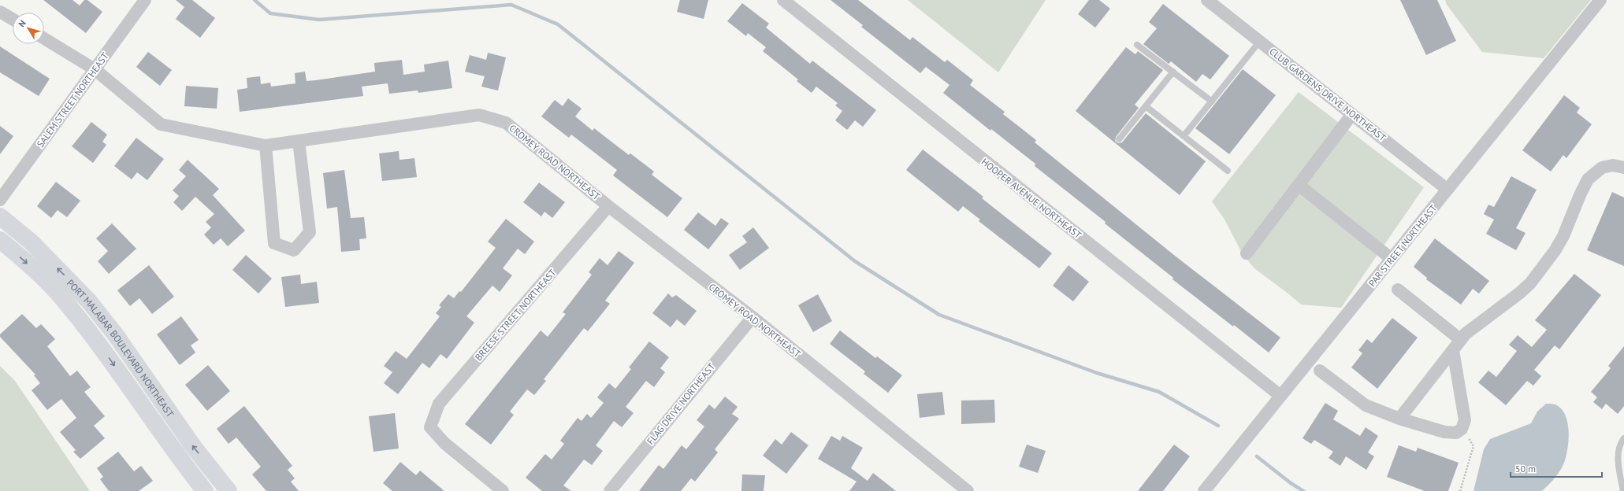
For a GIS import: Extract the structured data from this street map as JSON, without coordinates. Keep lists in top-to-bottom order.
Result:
{
  "streets": {
    "street": [
      "CLUB GARDENS DRIVE NORTHEAST",
      "SALEM STREET NORTHEAST",
      "CROMEY ROAD NORTHEAST",
      "HOOPER AVENUE NORTHEAST",
      "PAR STREET NORTHEAST",
      "BREESE STREET NORTHEAST",
      "PORT MALABAR BOULEVARD NORTHEAST",
      "FLAG DRIVE NORTHEAST"
    ]
  },
  "crossings": [
    ["CLUB GARDENS DRIVE NORTHEAST", "PAR STREET NORTHEAST"],
    ["SALEM STREET NORTHEAST", "CROMEY ROAD NORTHEAST"],
    ["CROMEY ROAD NORTHEAST", "BREESE STREET NORTHEAST"],
    ["CROMEY ROAD NORTHEAST", "FLAG DRIVE NORTHEAST"],
    ["HOOPER AVENUE NORTHEAST", "PAR STREET NORTHEAST"]
  ],
  "scale_bar": "50 m",
  "north": "top left"
}
